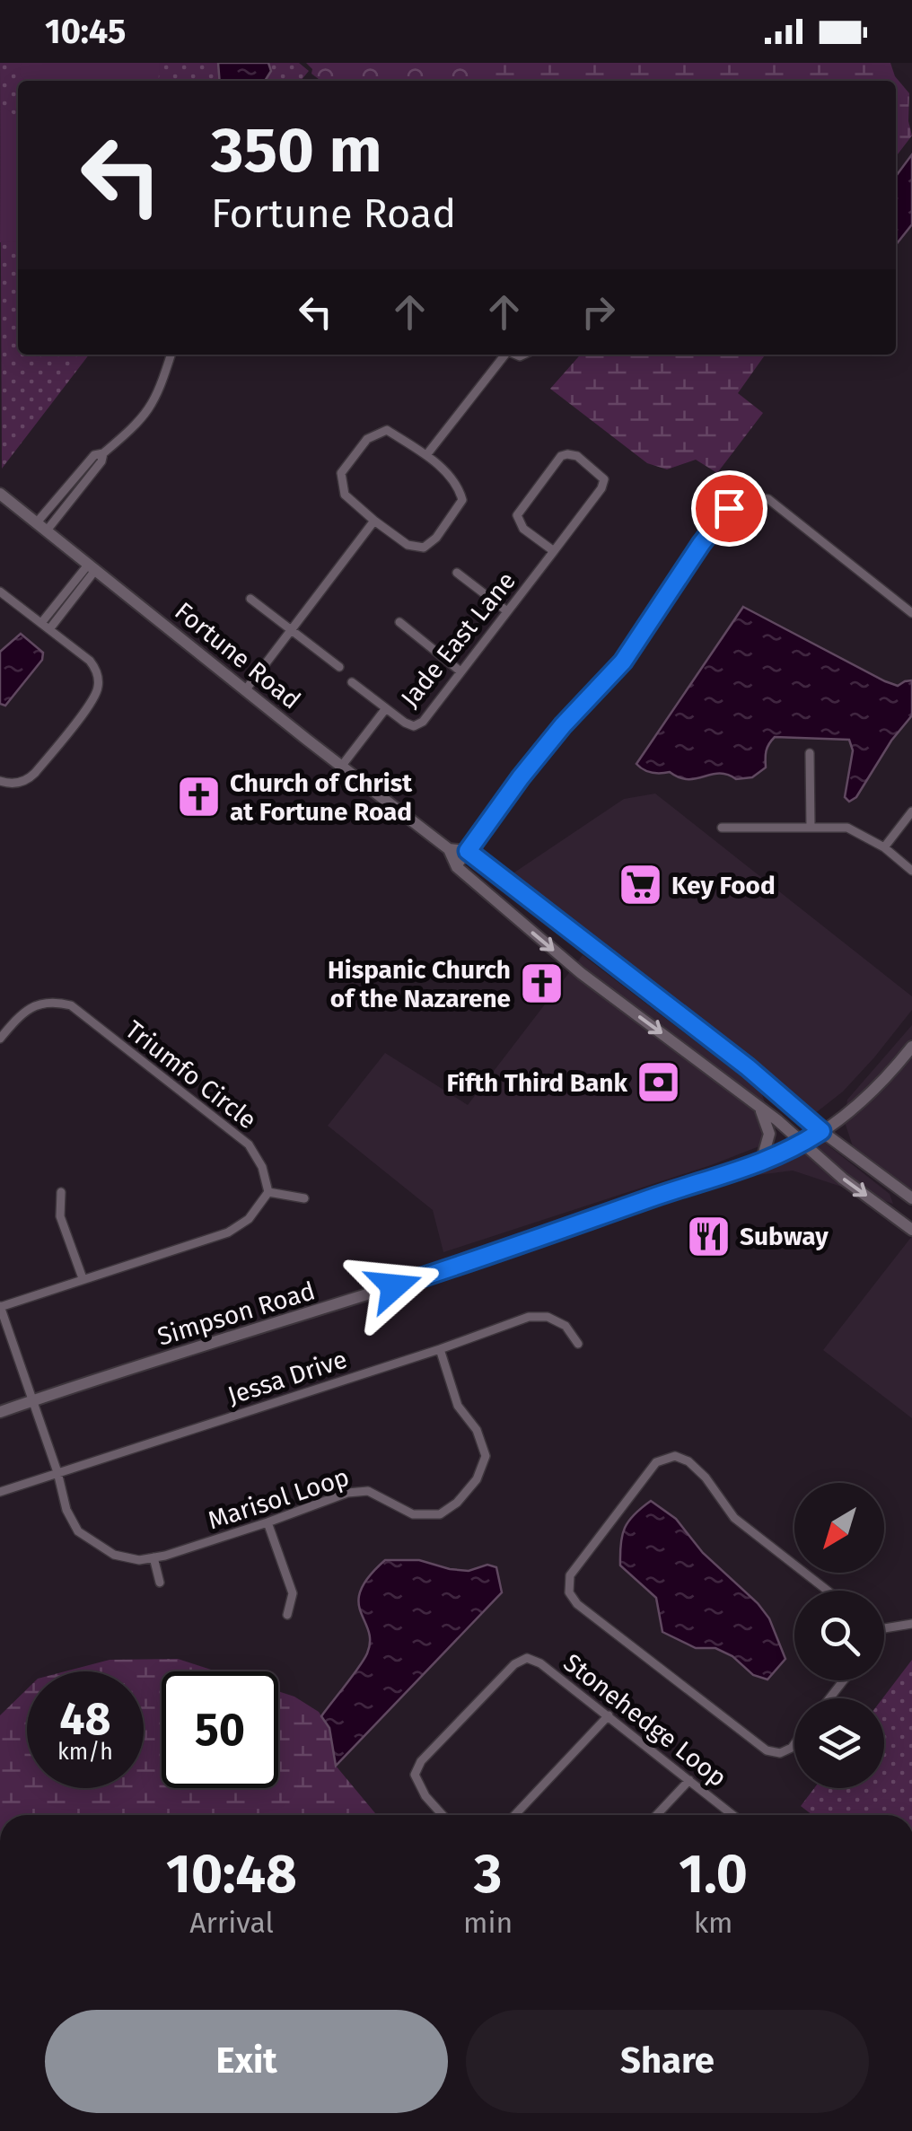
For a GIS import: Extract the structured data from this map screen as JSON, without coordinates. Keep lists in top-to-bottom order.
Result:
{
  "streets": {
    "street": [
      "Jade East Lane",
      "Fortune Road",
      "Triumfo Circle",
      "Simpson Road",
      "Jessa Drive",
      "Marisol Loop",
      "Stonehedge Loop"
    ]
  },
  "crossings": [
    ["Jade East Lane", "Fortune Road"],
    ["Simpson Road", "Marisol Loop"],
    ["Jessa Drive", "Marisol Loop"]
  ],
  "places": {
    "church": ["Church of Christ at Fortune Road", "Hispanic Church of the Nazarene"],
    "supermarket": ["Key Food"],
    "bank": ["Fifth Third Bank"],
    "restaurant": ["Subway"]
  },
  "north": "bottom left",
  "page": {
    "status": "10:45",
    "turn": ["350 m", "Fortune Road"],
    "speed": "48 km/h",
    "limit": "50",
    "eta": [
      "10:48",
      "Arrival",
      "3",
      "min",
      "1.0",
      "km"
    ],
    "buttons": ["Exit", "Share"]
  }
}
